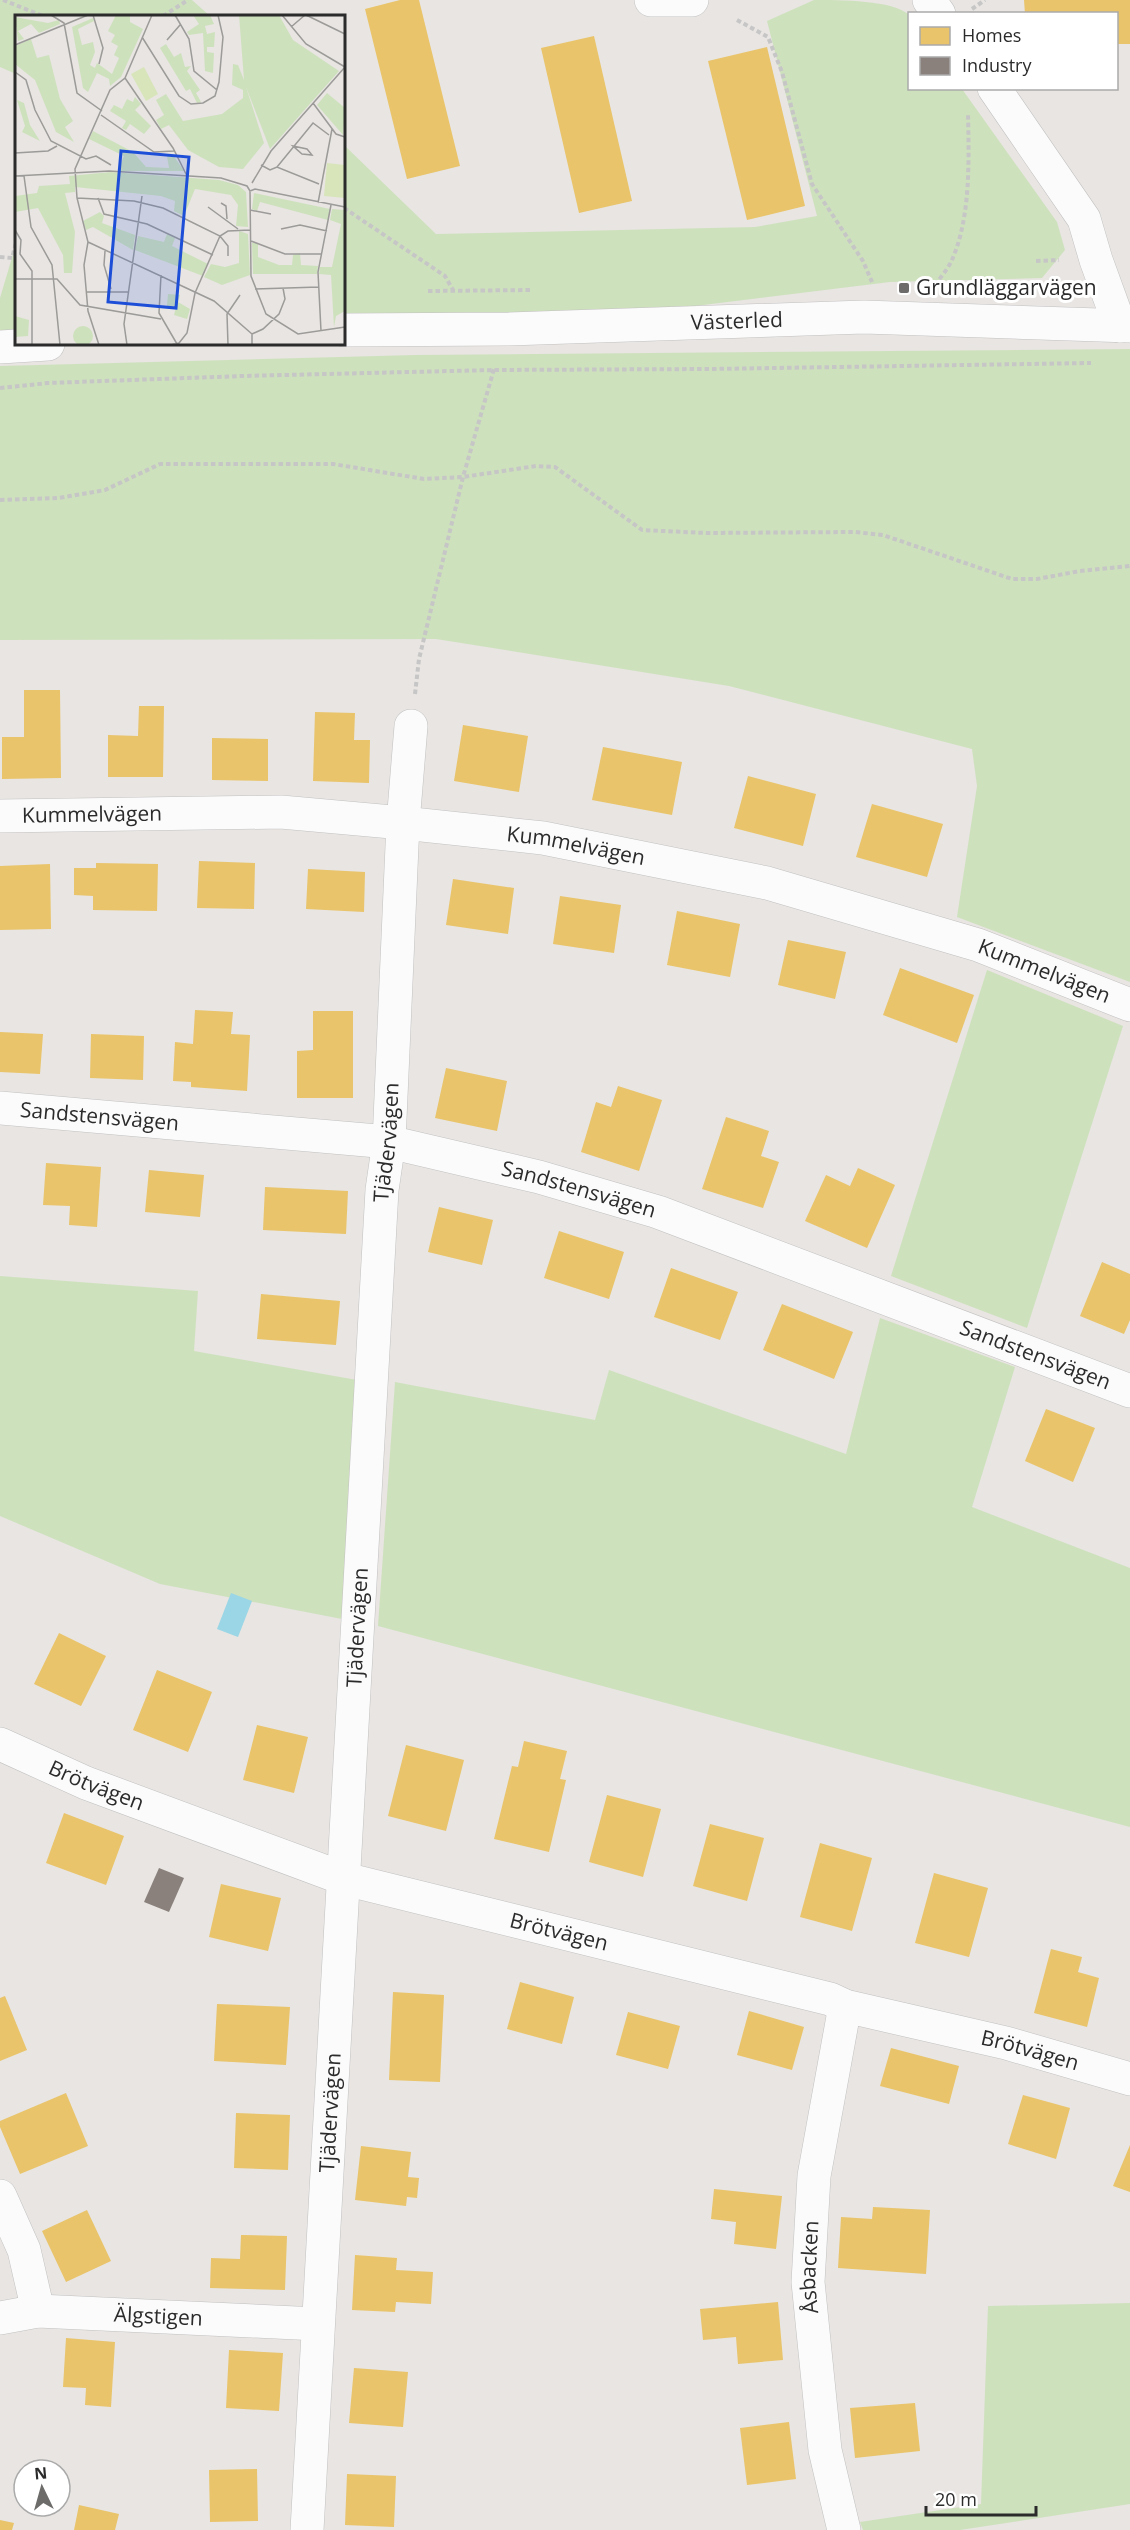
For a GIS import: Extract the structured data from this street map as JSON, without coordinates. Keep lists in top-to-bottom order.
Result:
{
  "streets": {
    "street": [
      "Västerled",
      "Kummelvägen",
      "Sandstensvägen",
      "Tjädervägen",
      "Brötvägen",
      "Åsbacken",
      "Älgstigen"
    ]
  },
  "crossings": [
    ["Kummelvägen", "Tjädervägen"],
    ["Sandstensvägen", "Tjädervägen"],
    ["Tjädervägen", "Brötvägen"],
    ["Tjädervägen", "Älgstigen"],
    ["Brötvägen", "Åsbacken"]
  ],
  "places": {
    "transit": ["Grundläggarvägen"]
  },
  "legend": ["Homes", "Industry"],
  "scale_bar": "20 m",
  "north": "top"
}
